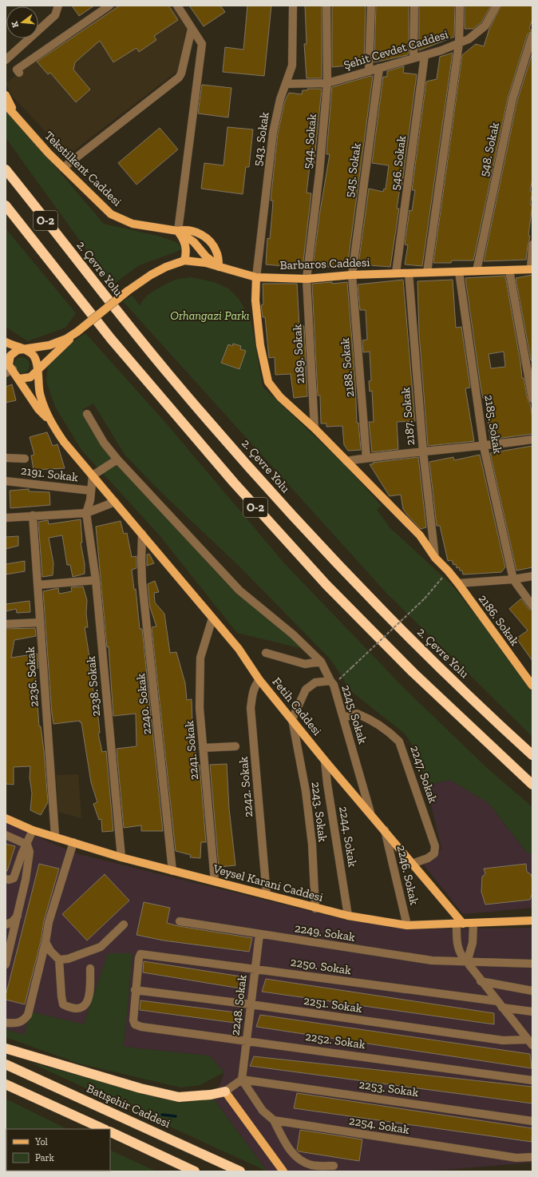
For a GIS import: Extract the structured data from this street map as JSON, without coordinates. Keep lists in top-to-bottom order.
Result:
{
  "streets": {
    "highway": ["O-2", "2. Çevre Yolu", "Batışehir Caddesi"],
    "main road": [
      "Tekstilkent Caddesi",
      "Barbaros Caddesi",
      "2186. Sokak",
      "Fetih Caddesi",
      "Veysel Karani Caddesi"
    ],
    "street": [
      "Şehit Cevdet Caddesi",
      "543. Sokak",
      "544. Sokak",
      "548. Sokak",
      "546. Sokak",
      "545. Sokak",
      "2189. Sokak",
      "2188. Sokak",
      "2187. Sokak",
      "2185. Sokak",
      "2191. Sokak",
      "2236. Sokak",
      "2238. Sokak",
      "2240. Sokak",
      "2245. Sokak",
      "2241. Sokak",
      "2247. Sokak",
      "2242. Sokak",
      "2243. Sokak",
      "2244. Sokak",
      "2246. Sokak",
      "2249. Sokak",
      "2250. Sokak",
      "2251. Sokak",
      "2248. Sokak",
      "2252. Sokak",
      "2253. Sokak",
      "2254. Sokak"
    ]
  },
  "crossings": [
    ["Şehit Cevdet Caddesi", "543. Sokak"],
    ["Şehit Cevdet Caddesi", "544. Sokak"],
    ["Şehit Cevdet Caddesi", "546. Sokak"],
    ["Şehit Cevdet Caddesi", "545. Sokak"],
    ["543. Sokak", "Barbaros Caddesi"],
    ["543. Sokak", "2186. Sokak"],
    ["544. Sokak", "Barbaros Caddesi"],
    ["544. Sokak", "2189. Sokak"],
    ["548. Sokak", "Barbaros Caddesi"],
    ["546. Sokak", "Barbaros Caddesi"],
    ["Tekstilkent Caddesi", "Barbaros Caddesi"],
    ["545. Sokak", "Barbaros Caddesi"],
    ["545. Sokak", "2188. Sokak"],
    ["Barbaros Caddesi", "2189. Sokak"],
    ["Barbaros Caddesi", "2188. Sokak"],
    ["Barbaros Caddesi", "2187. Sokak"],
    ["Barbaros Caddesi", "2185. Sokak"],
    ["Barbaros Caddesi", "2186. Sokak"],
    ["2189. Sokak", "2186. Sokak"],
    ["2187. Sokak", "2186. Sokak"],
    ["2236. Sokak", "Veysel Karani Caddesi"],
    ["2238. Sokak", "Veysel Karani Caddesi"],
    ["2240. Sokak", "Fetih Caddesi"],
    ["2240. Sokak", "Veysel Karani Caddesi"],
    ["Fetih Caddesi", "2245. Sokak"],
    ["Fetih Caddesi", "2241. Sokak"],
    ["Fetih Caddesi", "2247. Sokak"],
    ["Fetih Caddesi", "2242. Sokak"],
    ["Fetih Caddesi", "2243. Sokak"],
    ["Fetih Caddesi", "2244. Sokak"],
    ["Fetih Caddesi", "2246. Sokak"],
    ["Fetih Caddesi", "Veysel Karani Caddesi"],
    ["2245. Sokak", "2247. Sokak"],
    ["2245. Sokak", "2243. Sokak"],
    ["2241. Sokak", "Veysel Karani Caddesi"],
    ["2242. Sokak", "Veysel Karani Caddesi"],
    ["2243. Sokak", "Veysel Karani Caddesi"],
    ["2244. Sokak", "Veysel Karani Caddesi"],
    ["2246. Sokak", "Veysel Karani Caddesi"],
    ["2249. Sokak", "2248. Sokak"],
    ["2250. Sokak", "2251. Sokak"],
    ["2250. Sokak", "2248. Sokak"],
    ["2250. Sokak", "2252. Sokak"],
    ["2251. Sokak", "2248. Sokak"],
    ["2251. Sokak", "2252. Sokak"],
    ["2248. Sokak", "2252. Sokak"],
    ["2248. Sokak", "2253. Sokak"]
  ],
  "parks": ["Orhangazi Parkı"],
  "legend": ["Yol", "Park"],
  "north": "left"
}
